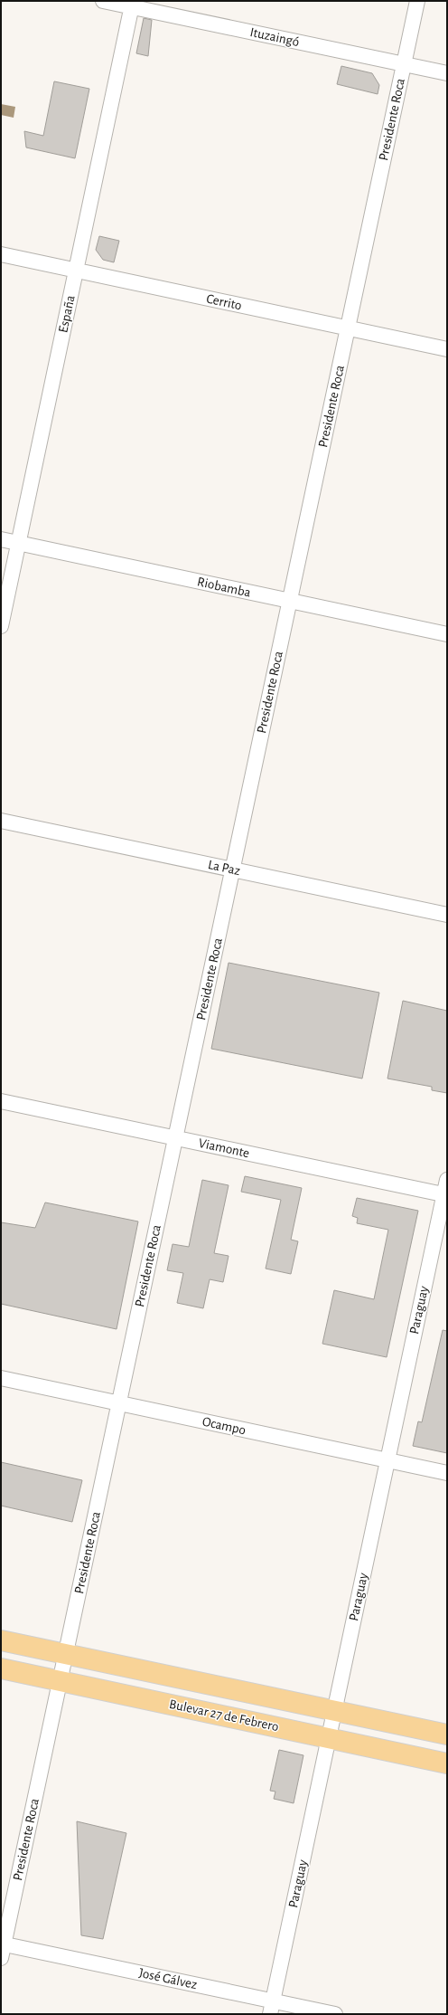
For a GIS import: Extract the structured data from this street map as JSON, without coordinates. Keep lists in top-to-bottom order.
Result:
{
  "streets": {
    "main road": ["Bulevar 27 de Febrero"],
    "street": [
      "Ituzaingó",
      "Presidente Roca",
      "Cerrito",
      "España",
      "Riobamba",
      "La Paz",
      "Viamonte",
      "Paraguay",
      "Ocampo",
      "José Gálvez"
    ]
  },
  "crossings": [
    ["Ituzaingó", "Presidente Roca"],
    ["Ituzaingó", "España"],
    ["Presidente Roca", "Cerrito"],
    ["Presidente Roca", "Riobamba"],
    ["Presidente Roca", "La Paz"],
    ["Presidente Roca", "Viamonte"],
    ["Presidente Roca", "Ocampo"],
    ["Presidente Roca", "Bulevar 27 de Febrero"],
    ["Presidente Roca", "José Gálvez"],
    ["Cerrito", "España"],
    ["España", "Riobamba"],
    ["Viamonte", "Paraguay"],
    ["Paraguay", "Ocampo"],
    ["Paraguay", "Bulevar 27 de Febrero"],
    ["Paraguay", "José Gálvez"]
  ]
}
